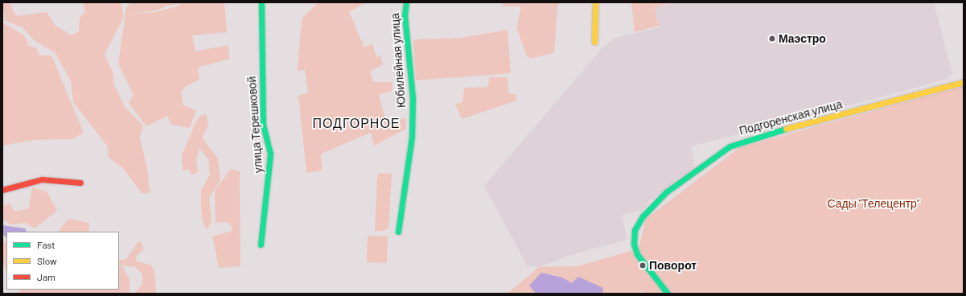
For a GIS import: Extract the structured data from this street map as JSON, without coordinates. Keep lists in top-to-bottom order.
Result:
{
  "streets": {
    "street": ["Юбилейная улица", "Подгоренская улица", "улица Терешковой"]
  },
  "districts": ["ПОДГОРНОЕ"],
  "parks": ["Сады \"Телецентр\""],
  "places": ["Маэстро", "Поворот"],
  "legend": ["Fast", "Slow", "Jam"]
}
